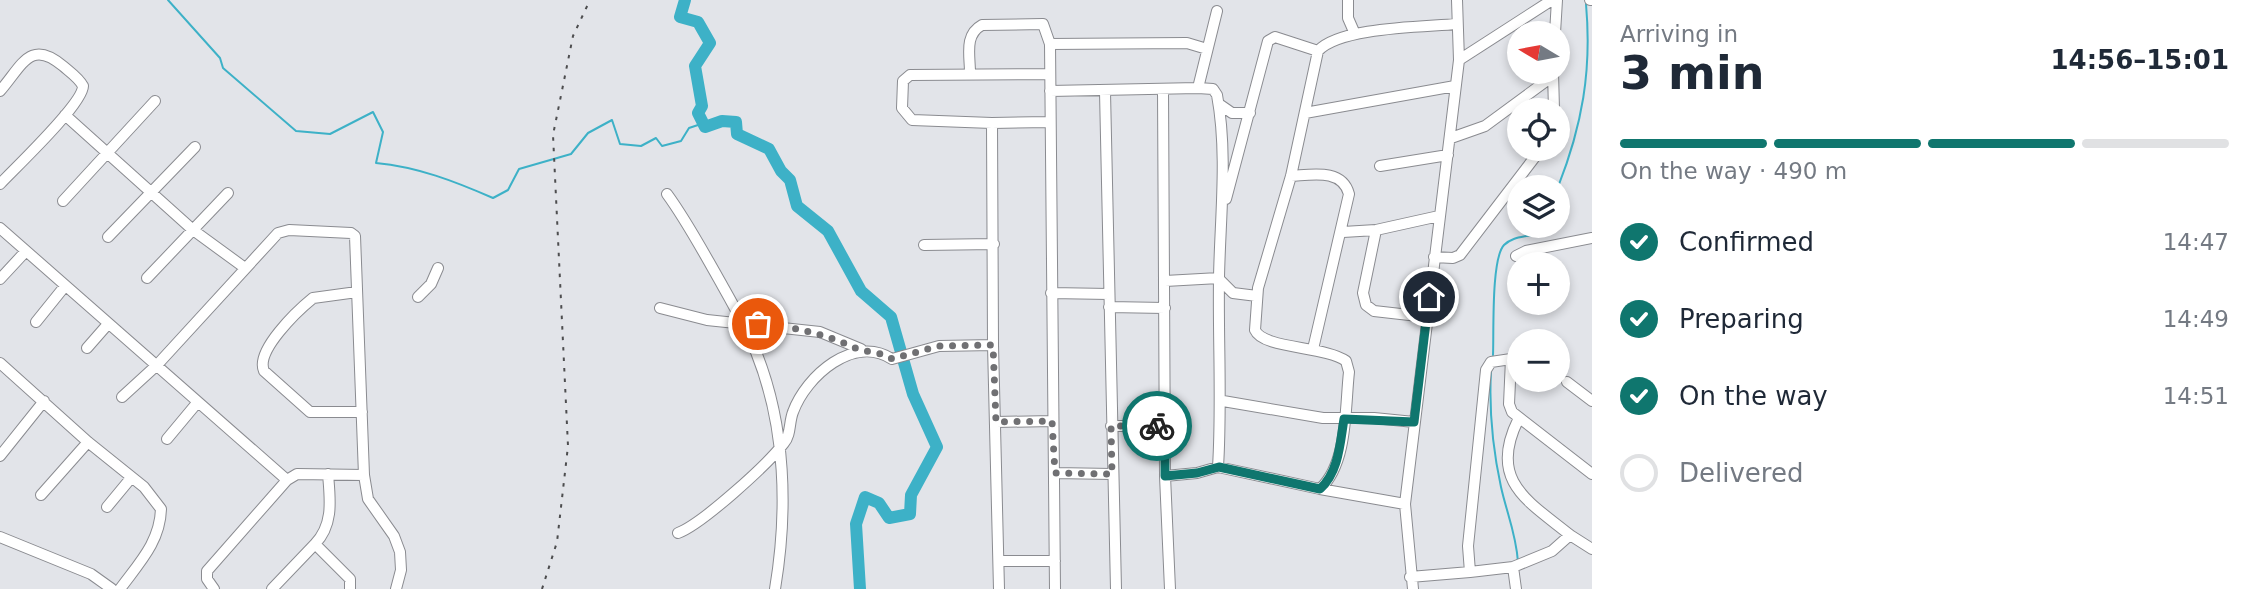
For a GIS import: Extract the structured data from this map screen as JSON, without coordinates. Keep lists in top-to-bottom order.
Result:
{
  "north": "left",
  "page": {
    "heading": ["3 min", "Arriving in", "14:56–15:01"],
    "map_buttons": ["+", "−"],
    "bar": "On the way · 490 m",
    "list": [
      ["Confirmed", "14:47"],
      ["Preparing", "14:49"],
      ["On the way", "14:51"],
      "Delivered"
    ]
  }
}
